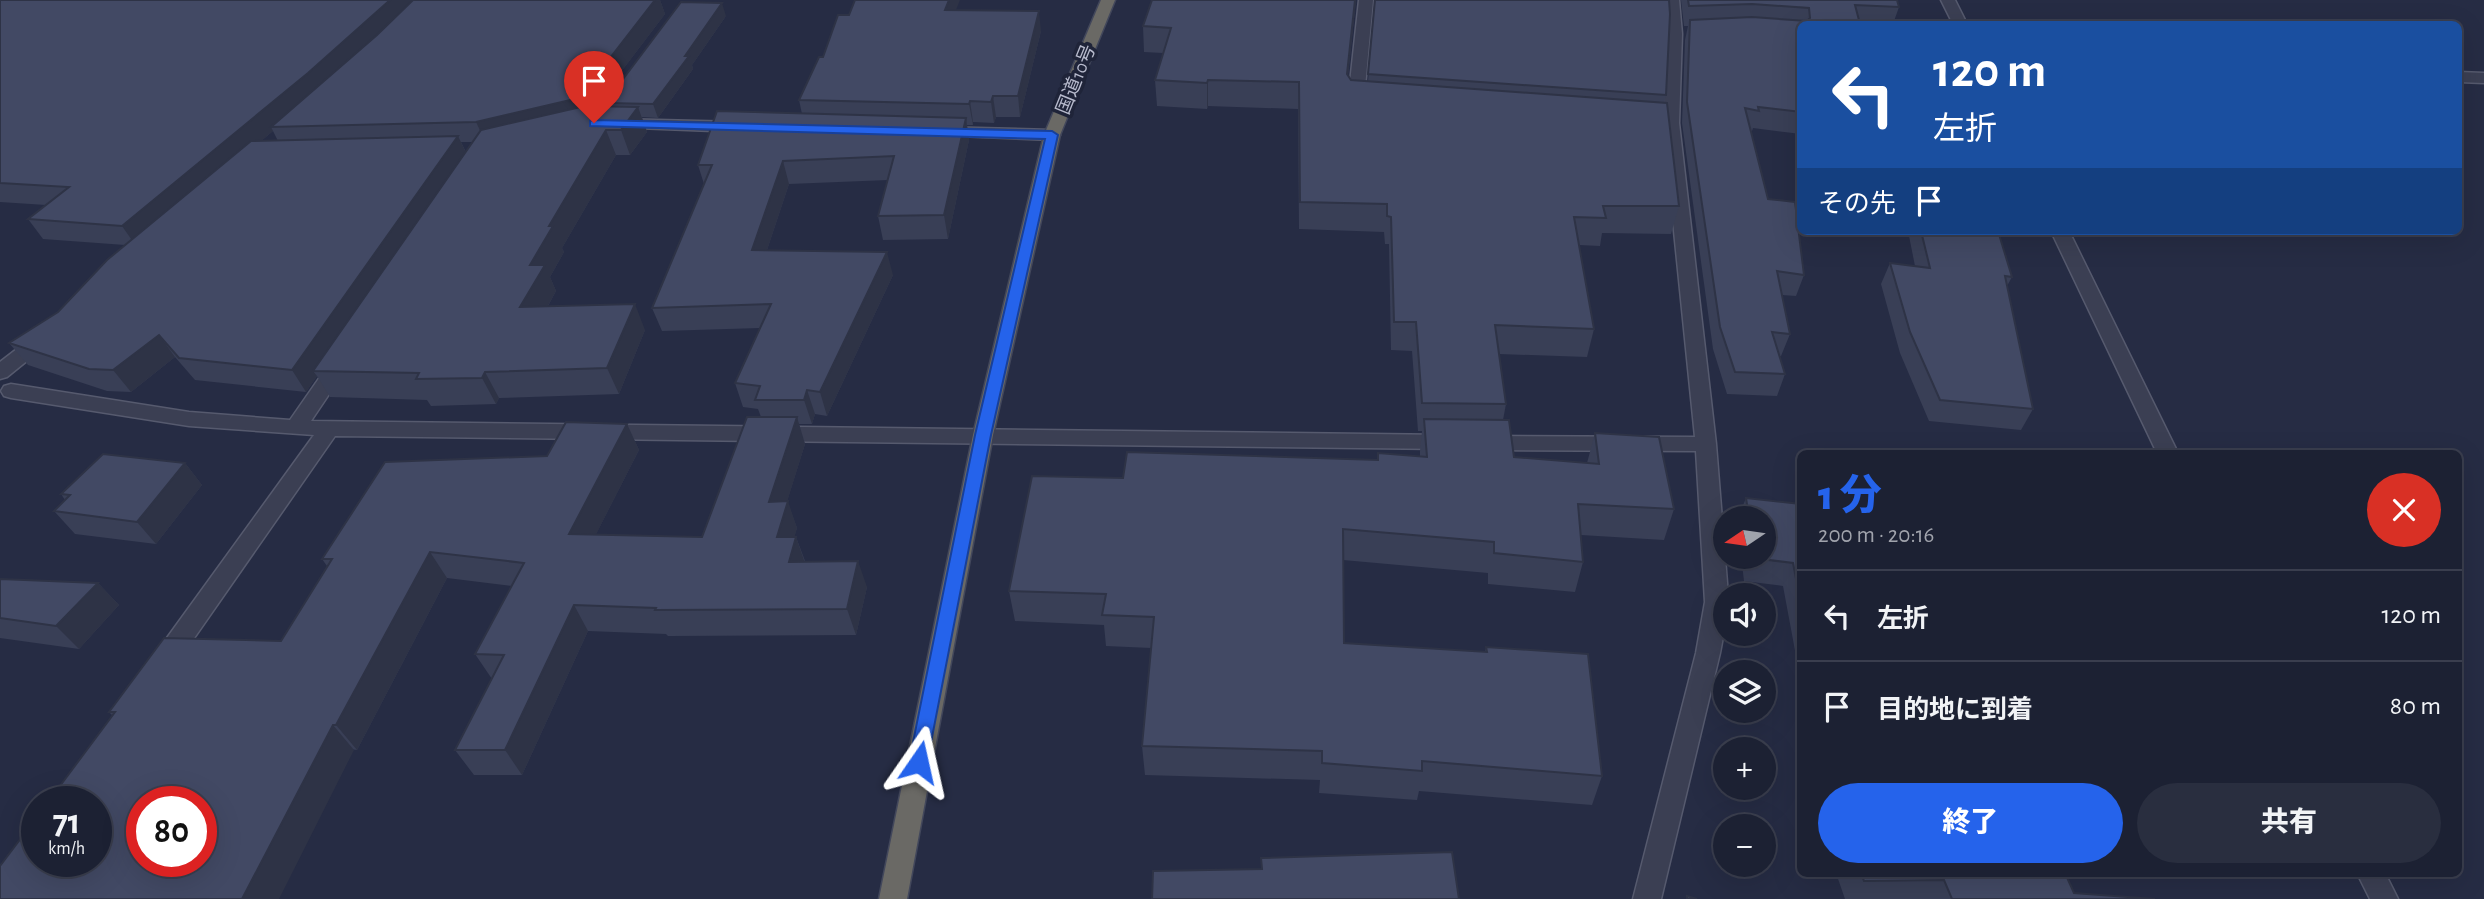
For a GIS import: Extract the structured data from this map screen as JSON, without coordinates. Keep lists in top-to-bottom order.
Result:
{
  "streets": {
    "highway": ["国道10号"]
  },
  "north": "left",
  "page": {
    "turn": ["120 m", "左折"],
    "then": "その先",
    "heading": ["1 分", "200 m · 20:16"],
    "map_buttons": ["+", "−"],
    "list": [
      {
        "name": "左折",
        "value": "120 m"
      },
      {
        "name": "目的地に到着",
        "value": "80 m"
      }
    ],
    "buttons": ["終了", "共有"],
    "speed": "71 km/h",
    "limit": "80"
  }
}
